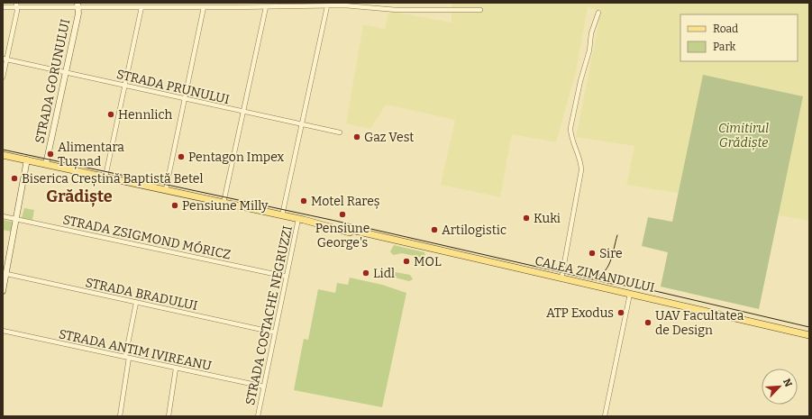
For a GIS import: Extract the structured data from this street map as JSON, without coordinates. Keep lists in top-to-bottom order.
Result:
{
  "streets": {
    "main road": ["CALEA ZIMANDULUI"],
    "street": [
      "STRADA GORUNULUI",
      "STRADA PRUNULUI",
      "STRADA ZSIGMOND MÓRICZ",
      "STRADA BRADULUI",
      "STRADA COSTACHE NEGRUZZI",
      "STRADA ANTIM IVIREANU"
    ]
  },
  "crossings": [
    ["STRADA GORUNULUI", "STRADA PRUNULUI"],
    ["STRADA GORUNULUI", "CALEA ZIMANDULUI"],
    ["STRADA ZSIGMOND MÓRICZ", "STRADA COSTACHE NEGRUZZI"],
    ["CALEA ZIMANDULUI", "STRADA COSTACHE NEGRUZZI"],
    ["STRADA BRADULUI", "STRADA COSTACHE NEGRUZZI"],
    ["STRADA COSTACHE NEGRUZZI", "STRADA ANTIM IVIREANU"]
  ],
  "districts": ["Grădiște"],
  "parks": ["Cimitirul Grădiște"],
  "places": [
    "Hennlich",
    "Gaz Vest",
    "Alimentara Tușnad",
    "Pentagon Impex",
    "Biserica Creștină Baptistă Betel",
    "Motel Rareș",
    "Pensiune Milly",
    "Pensiune George's",
    "Kuki",
    "Artilogistic",
    "Sire",
    "MOL",
    "Lidl",
    "ATP Exodus",
    "UAV Facultatea de Design"
  ],
  "legend": ["Road", "Park"],
  "north": "top right"
}
